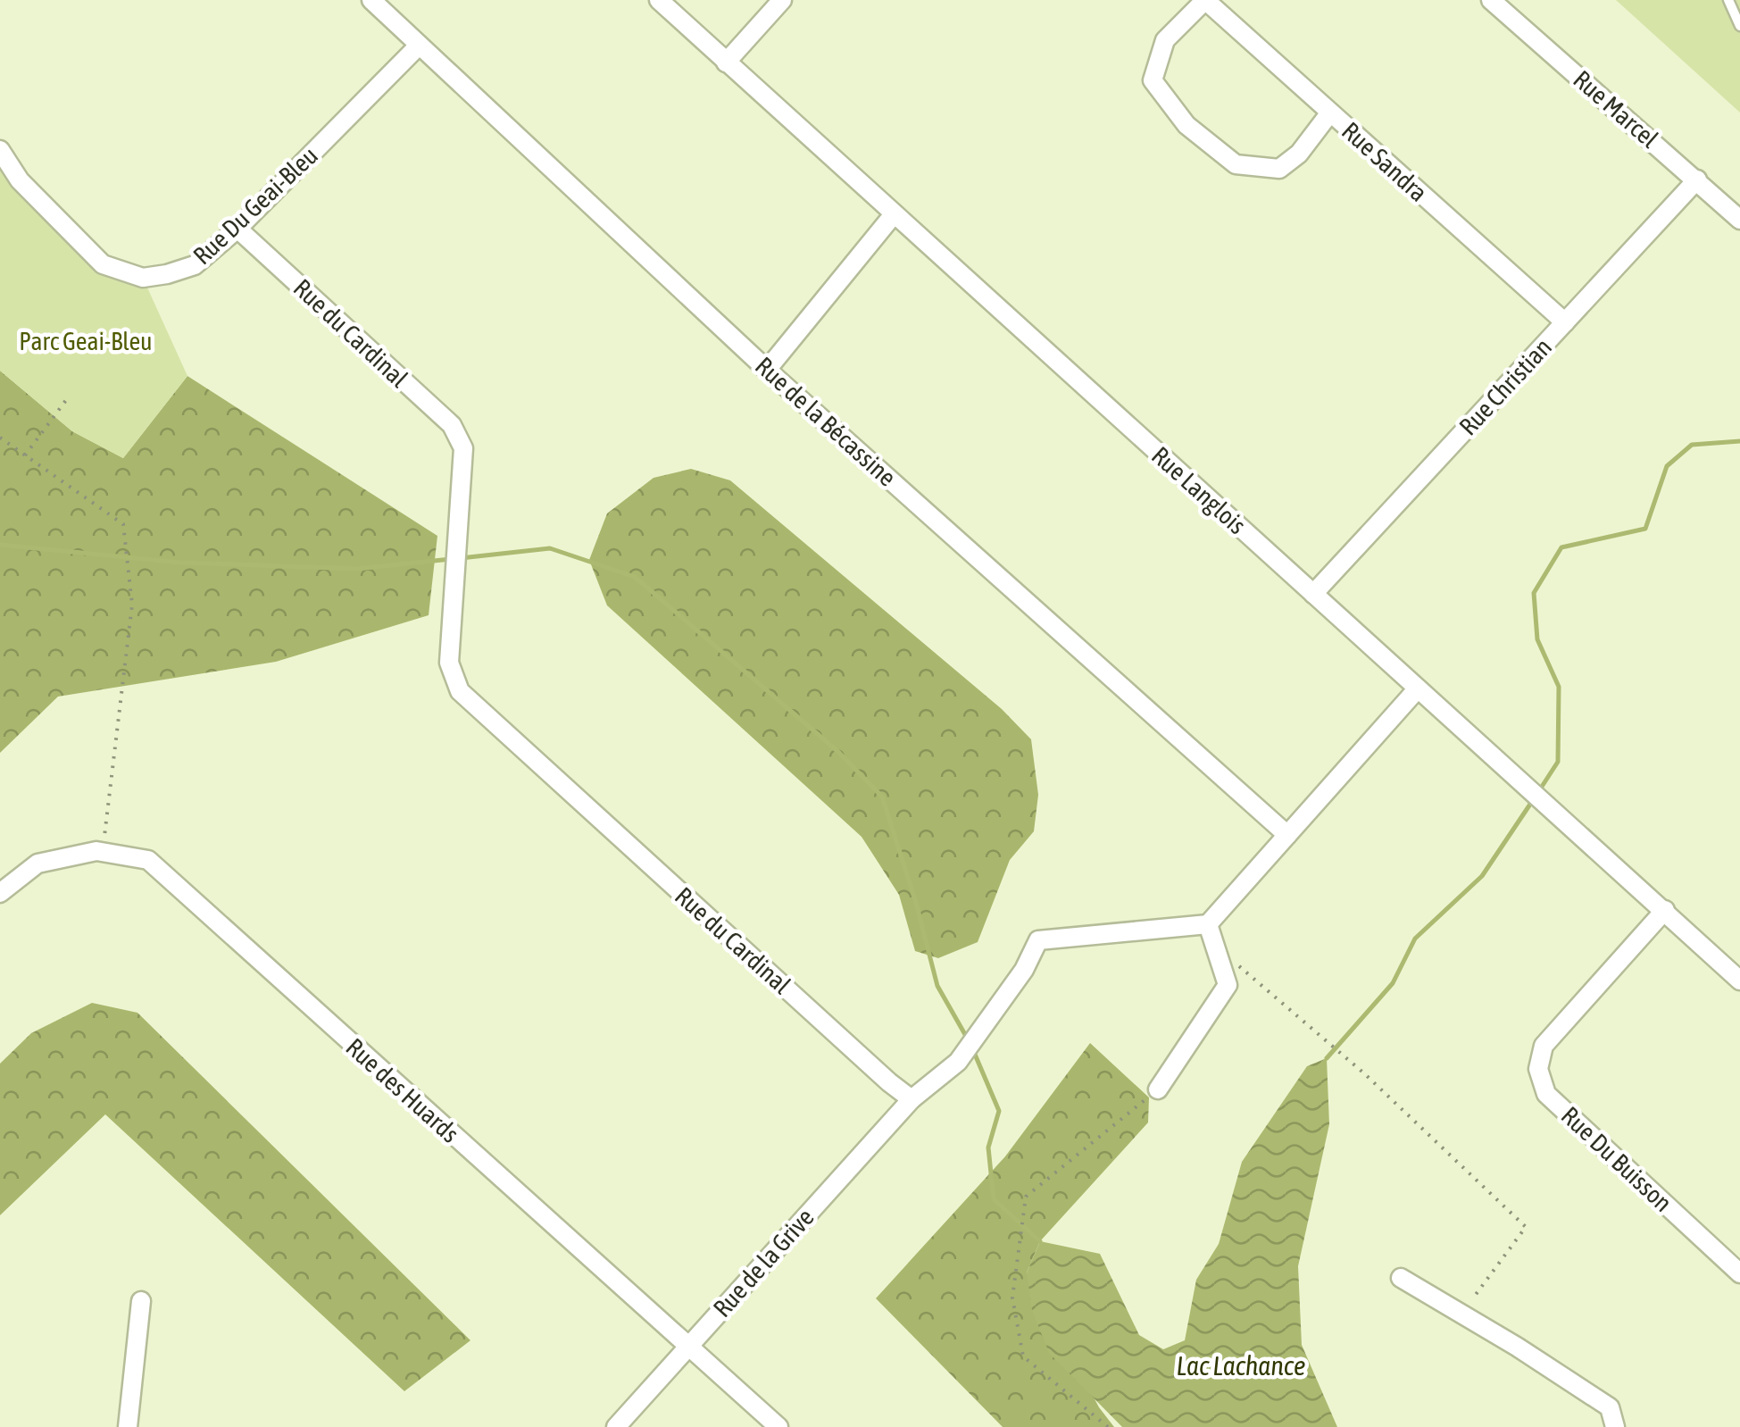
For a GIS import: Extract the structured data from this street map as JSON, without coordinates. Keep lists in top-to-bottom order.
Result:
{
  "streets": {
    "street": [
      "Rue Marcel",
      "Rue Sandra",
      "Rue Du Geai-Bleu",
      "Rue du Cardinal",
      "Rue Christian",
      "Rue de la Bécassine",
      "Rue Langlois",
      "Rue des Huards",
      "Rue Du Buisson",
      "Rue de la Grive"
    ]
  },
  "crossings": [
    ["Rue Marcel", "Rue Christian"],
    ["Rue Sandra", "Rue Christian"],
    ["Rue Du Geai-Bleu", "Rue du Cardinal"],
    ["Rue Du Geai-Bleu", "Rue de la Bécassine"],
    ["Rue du Cardinal", "Rue de la Grive"],
    ["Rue Christian", "Rue Langlois"],
    ["Rue Langlois", "Rue Du Buisson"],
    ["Rue des Huards", "Rue de la Grive"]
  ],
  "water": ["Lac Lachance"],
  "parks": ["Parc Geai-Bleu"]
}
